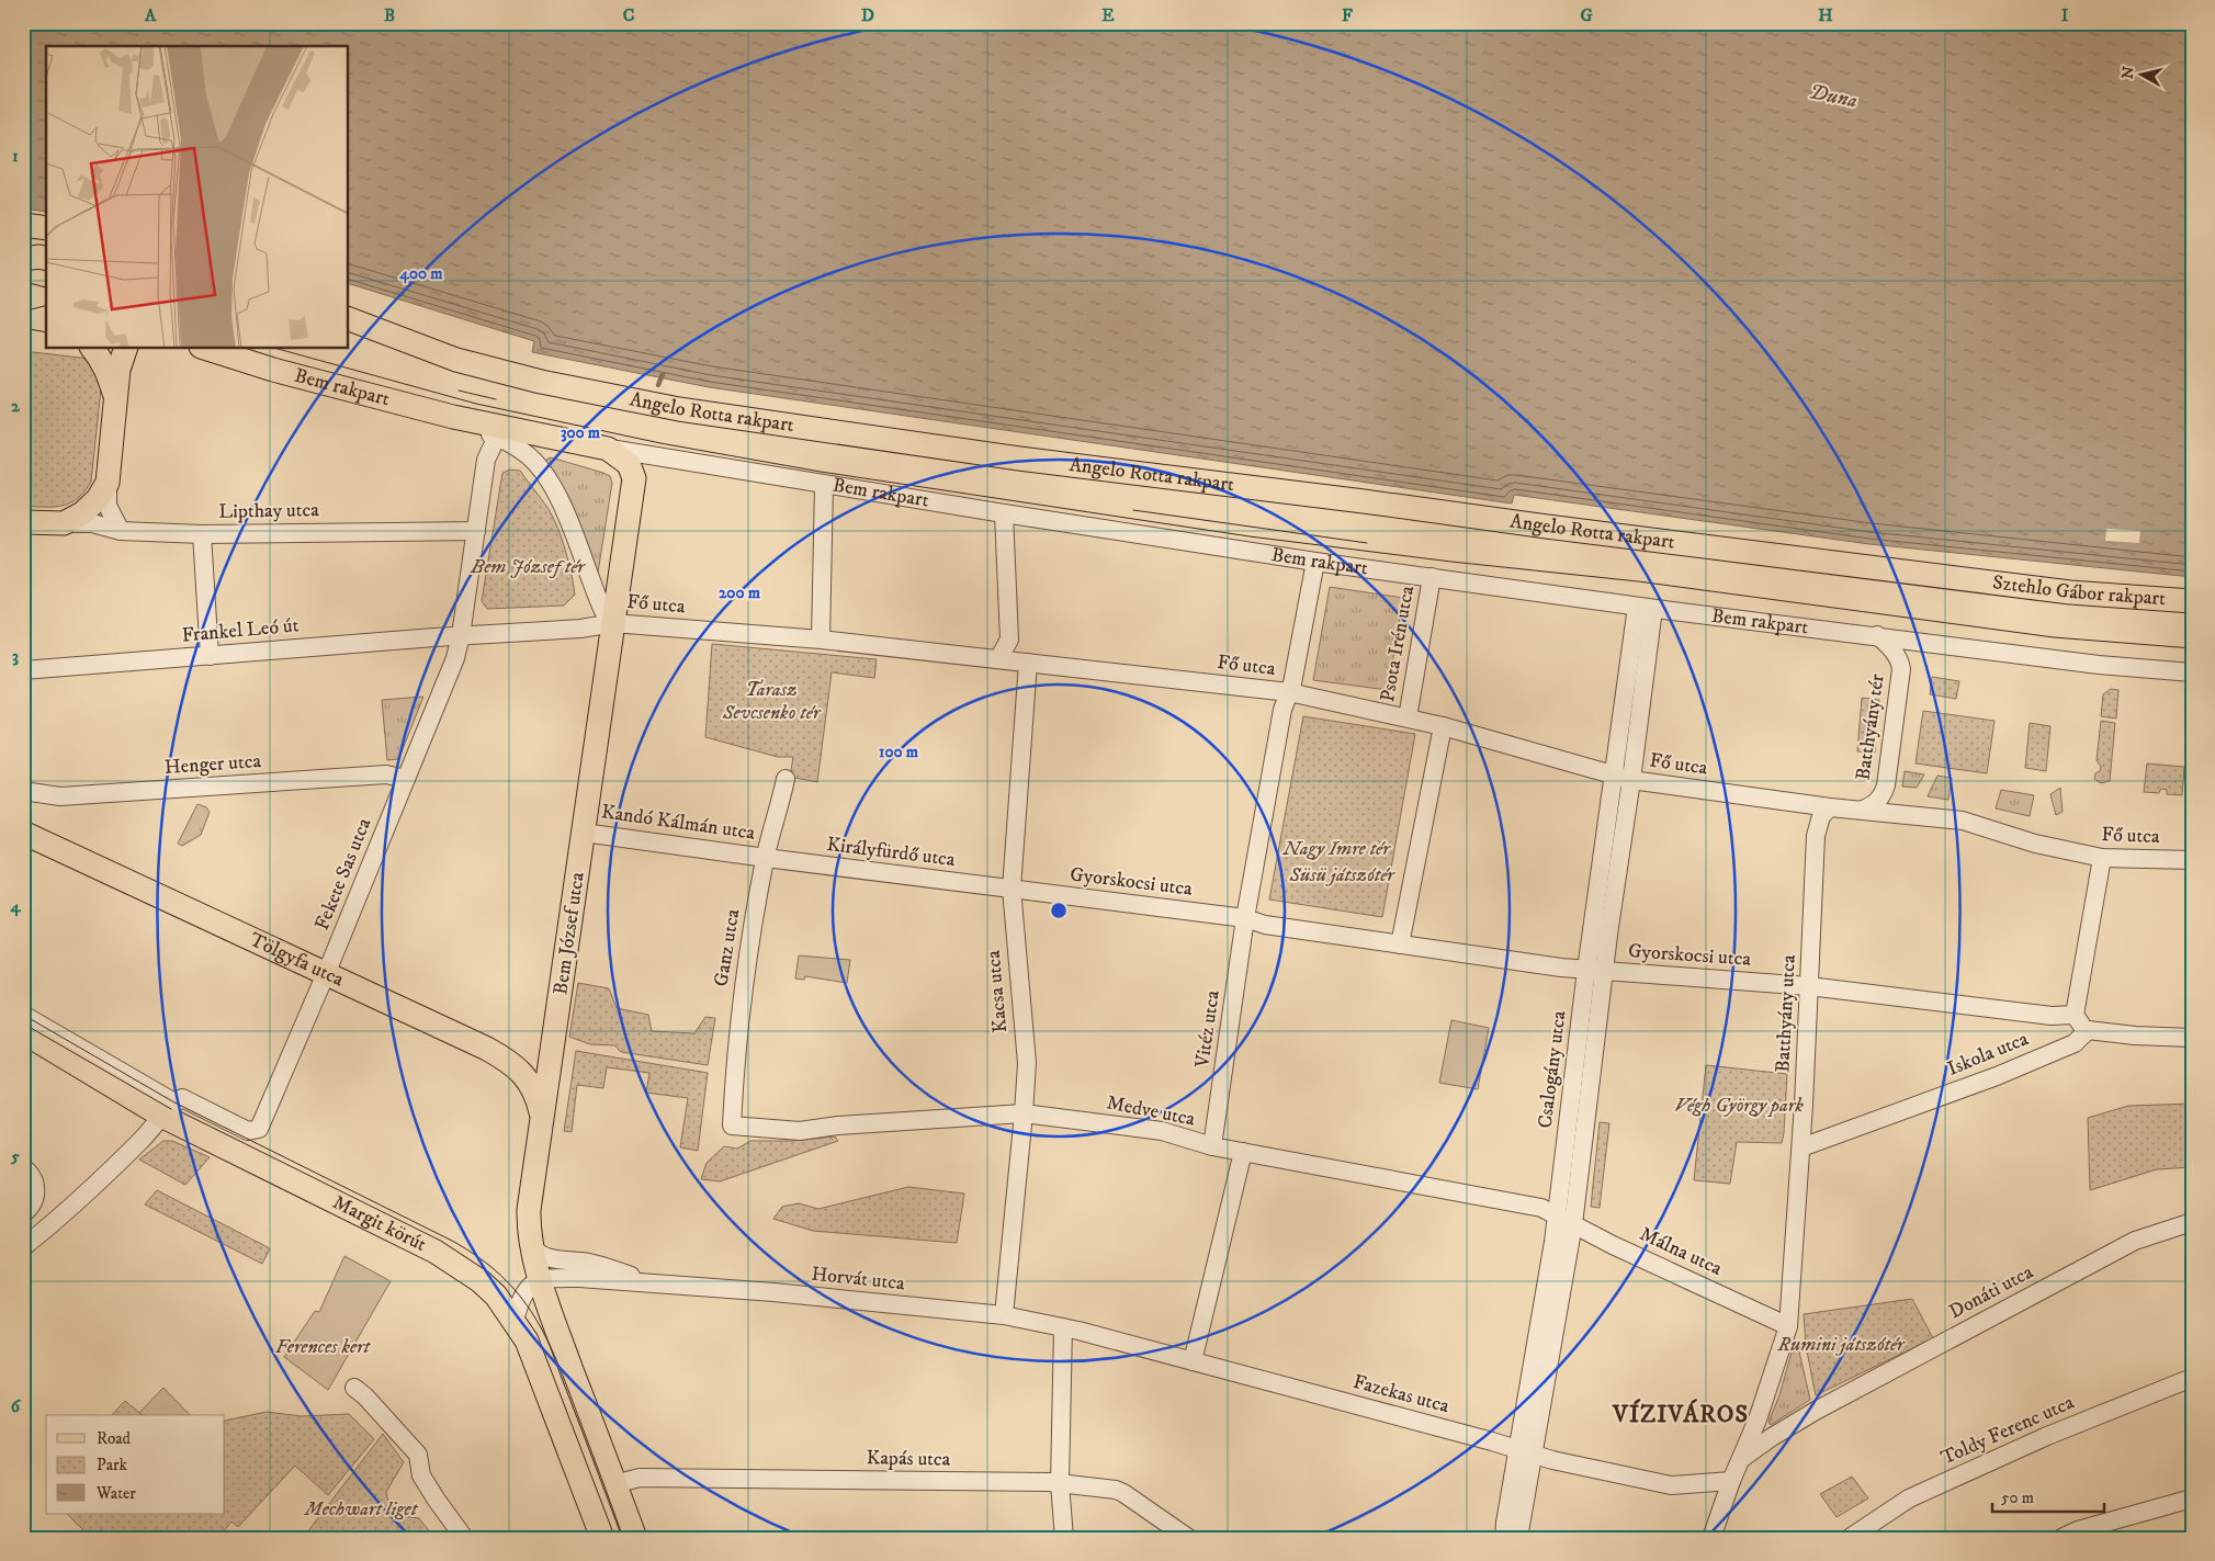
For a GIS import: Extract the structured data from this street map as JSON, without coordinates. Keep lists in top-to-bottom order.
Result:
{
  "streets": {
    "main road": [
      "Bem rakpart",
      "Angelo Rotta rakpart",
      "Sztehlo Gábor rakpart",
      "Bem József utca",
      "Tölgyfa utca",
      "Margit körút"
    ],
    "street": [
      "Lipthay utca",
      "Fő utca",
      "Frankel Leó út",
      "Psota Irén utca",
      "Batthyány tér",
      "Henger utca",
      "Kandó Kálmán utca",
      "Királyfürdő utca",
      "Fekete Sas utca",
      "Gyorskocsi utca",
      "Ganz utca",
      "Kacsa utca",
      "Batthyány utca",
      "Vitéz utca",
      "Iskola utca",
      "Csalogány utca",
      "Medve utca",
      "Málna utca",
      "Horvát utca",
      "Donáti utca",
      "Fazekas utca",
      "Toldy Ferenc utca",
      "Kapás utca"
    ]
  },
  "crossings": [
    ["Bem rakpart", "Psota Irén utca"],
    ["Bem rakpart", "Batthyány tér"],
    ["Bem rakpart", "Csalogány utca"],
    ["Angelo Rotta rakpart", "Sztehlo Gábor rakpart"],
    ["Fő utca", "Psota Irén utca"],
    ["Fő utca", "Batthyány tér"],
    ["Fő utca", "Bem József utca"],
    ["Fő utca", "Kacsa utca"],
    ["Fő utca", "Batthyány utca"],
    ["Fő utca", "Csalogány utca"],
    ["Frankel Leó út", "Fekete Sas utca"],
    ["Henger utca", "Fekete Sas utca"],
    ["Kandó Kálmán utca", "Királyfürdő utca"],
    ["Kandó Kálmán utca", "Bem József utca"],
    ["Kandó Kálmán utca", "Ganz utca"],
    ["Királyfürdő utca", "Gyorskocsi utca"],
    ["Királyfürdő utca", "Ganz utca"],
    ["Királyfürdő utca", "Kacsa utca"],
    ["Fekete Sas utca", "Tölgyfa utca"],
    ["Fekete Sas utca", "Margit körút"],
    ["Gyorskocsi utca", "Kacsa utca"],
    ["Gyorskocsi utca", "Batthyány utca"],
    ["Gyorskocsi utca", "Vitéz utca"],
    ["Gyorskocsi utca", "Csalogány utca"],
    ["Bem József utca", "Tölgyfa utca"],
    ["Bem József utca", "Horvát utca"],
    ["Ganz utca", "Medve utca"],
    ["Kacsa utca", "Medve utca"],
    ["Kacsa utca", "Horvát utca"],
    ["Batthyány utca", "Iskola utca"],
    ["Batthyány utca", "Málna utca"],
    ["Batthyány utca", "Donáti utca"],
    ["Batthyány utca", "Fazekas utca"],
    ["Vitéz utca", "Medve utca"],
    ["Csalogány utca", "Medve utca"],
    ["Csalogány utca", "Málna utca"],
    ["Csalogány utca", "Fazekas utca"],
    ["Medve utca", "Málna utca"],
    ["Horvát utca", "Fazekas utca"]
  ],
  "districts": ["VÍZIVÁROS"],
  "water": ["Duna"],
  "parks": [
    "Bem József tér",
    "Tarasz Sevcsenko tér",
    "Nagy Imre tér",
    "Süsü játszótér",
    "Végh György park",
    "Rumini játszótér",
    "Ferences kert",
    "Mechwart liget"
  ],
  "legend": ["Road", "Park", "Water"],
  "scale_bar": "50 m",
  "north": "left",
  "grid": {
    "columns": [
      "A",
      "B",
      "C",
      "D",
      "E",
      "F",
      "G",
      "H",
      "I"
    ],
    "rows": [
      "1",
      "2",
      "3",
      "4",
      "5",
      "6"
    ]
  },
  "rings": [
    "400 m",
    "300 m",
    "200 m",
    "100 m"
  ]
}
